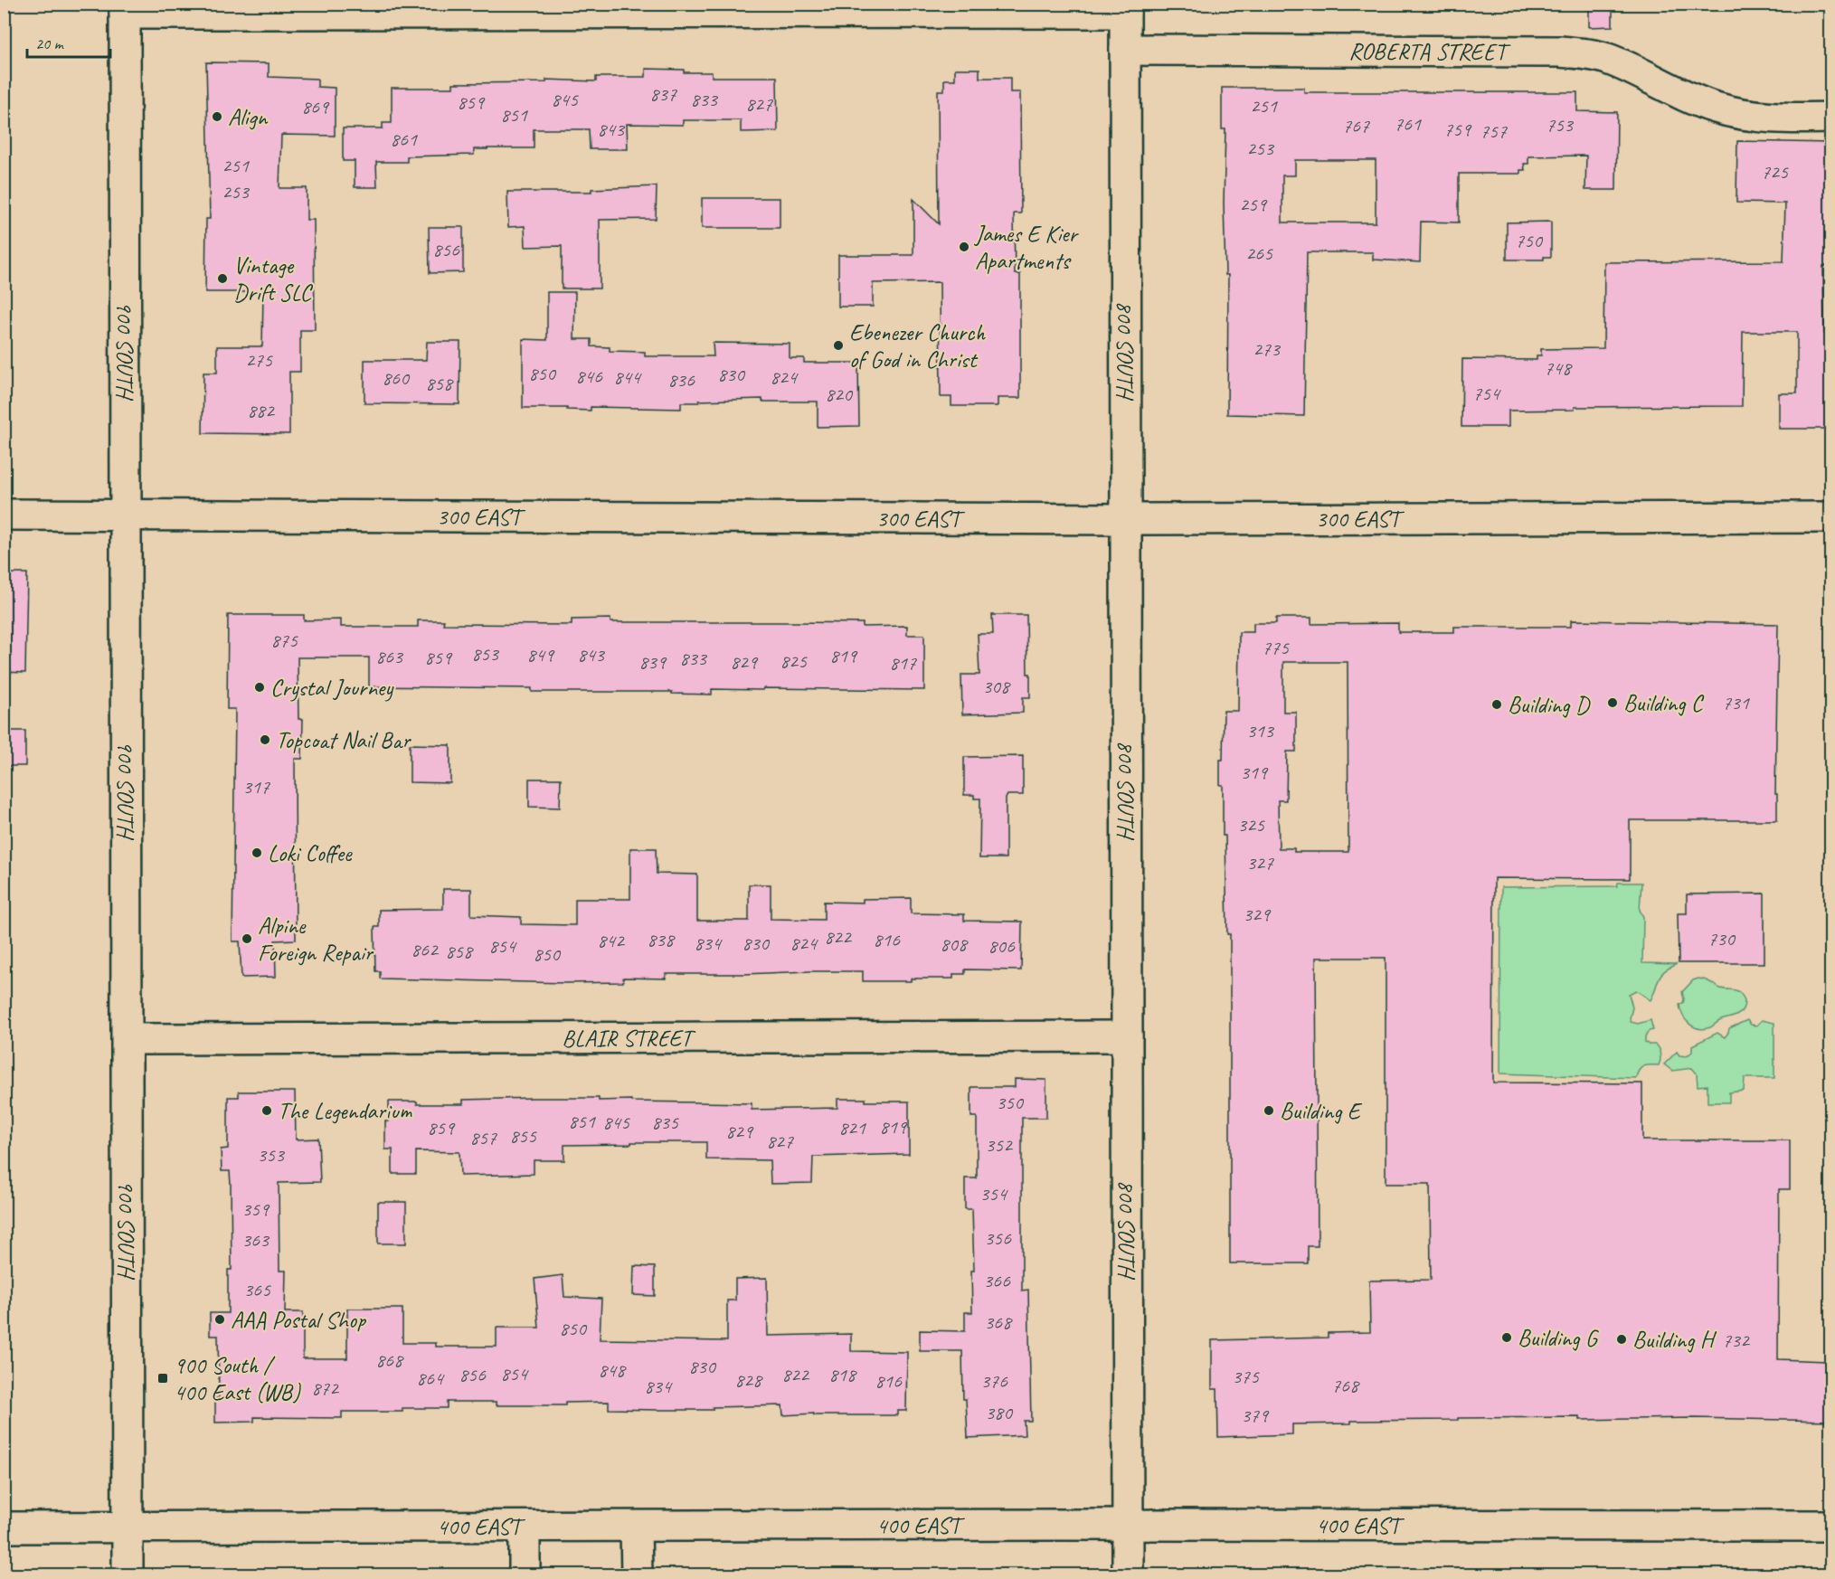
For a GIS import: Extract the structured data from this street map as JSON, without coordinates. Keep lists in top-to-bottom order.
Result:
{
  "streets": {
    "street": [
      "ROBERTA STREET",
      "900 SOUTH",
      "800 SOUTH",
      "300 EAST",
      "BLAIR STREET",
      "400 EAST"
    ]
  },
  "crossings": [
    ["ROBERTA STREET", "800 SOUTH"],
    ["900 SOUTH", "300 EAST"],
    ["900 SOUTH", "BLAIR STREET"],
    ["900 SOUTH", "400 EAST"],
    ["800 SOUTH", "300 EAST"],
    ["800 SOUTH", "BLAIR STREET"],
    ["800 SOUTH", "400 EAST"]
  ],
  "places": {
    "other": [
      "Align",
      "James E Kier Apartments",
      "Vintage Drift SLC",
      "Ebenezer Church of God in Christ",
      "Crystal Journey",
      "Building C",
      "Building D",
      "Topcoat Nail Bar",
      "Loki Coffee",
      "Alpine Foreign Repair",
      "The Legendarium",
      "Building E",
      "AAA Postal Shop",
      "Building G",
      "Building H"
    ],
    "transit": ["900 South / 400 East (WB)"]
  },
  "house_numbers": [
    "837",
    "845",
    "833",
    "859",
    "827",
    "251",
    "869",
    "851",
    "761",
    "753",
    "767",
    "843",
    "759",
    "757",
    "861",
    "253",
    "251",
    "725",
    "253",
    "259",
    "750",
    "856",
    "265",
    "273",
    "275",
    "748",
    "850",
    "830",
    "846",
    "844",
    "824",
    "860",
    "836",
    "858",
    "754",
    "820",
    "882",
    "875",
    "775",
    "853",
    "849",
    "843",
    "819",
    "863",
    "859",
    "833",
    "825",
    "839",
    "829",
    "817",
    "308",
    "731",
    "313",
    "319",
    "317",
    "325",
    "327",
    "329",
    "822",
    "730",
    "838",
    "816",
    "842",
    "834",
    "830",
    "824",
    "808",
    "854",
    "806",
    "862",
    "858",
    "850",
    "350",
    "851",
    "845",
    "835",
    "819",
    "859",
    "821",
    "829",
    "855",
    "857",
    "827",
    "352",
    "353",
    "354",
    "359",
    "356",
    "363",
    "366",
    "365",
    "368",
    "850",
    "732",
    "868",
    "830",
    "848",
    "854",
    "856",
    "822",
    "818",
    "375",
    "864",
    "828",
    "816",
    "376",
    "768",
    "834",
    "872",
    "380",
    "379"
  ],
  "scale_bar": "20 m"
}
